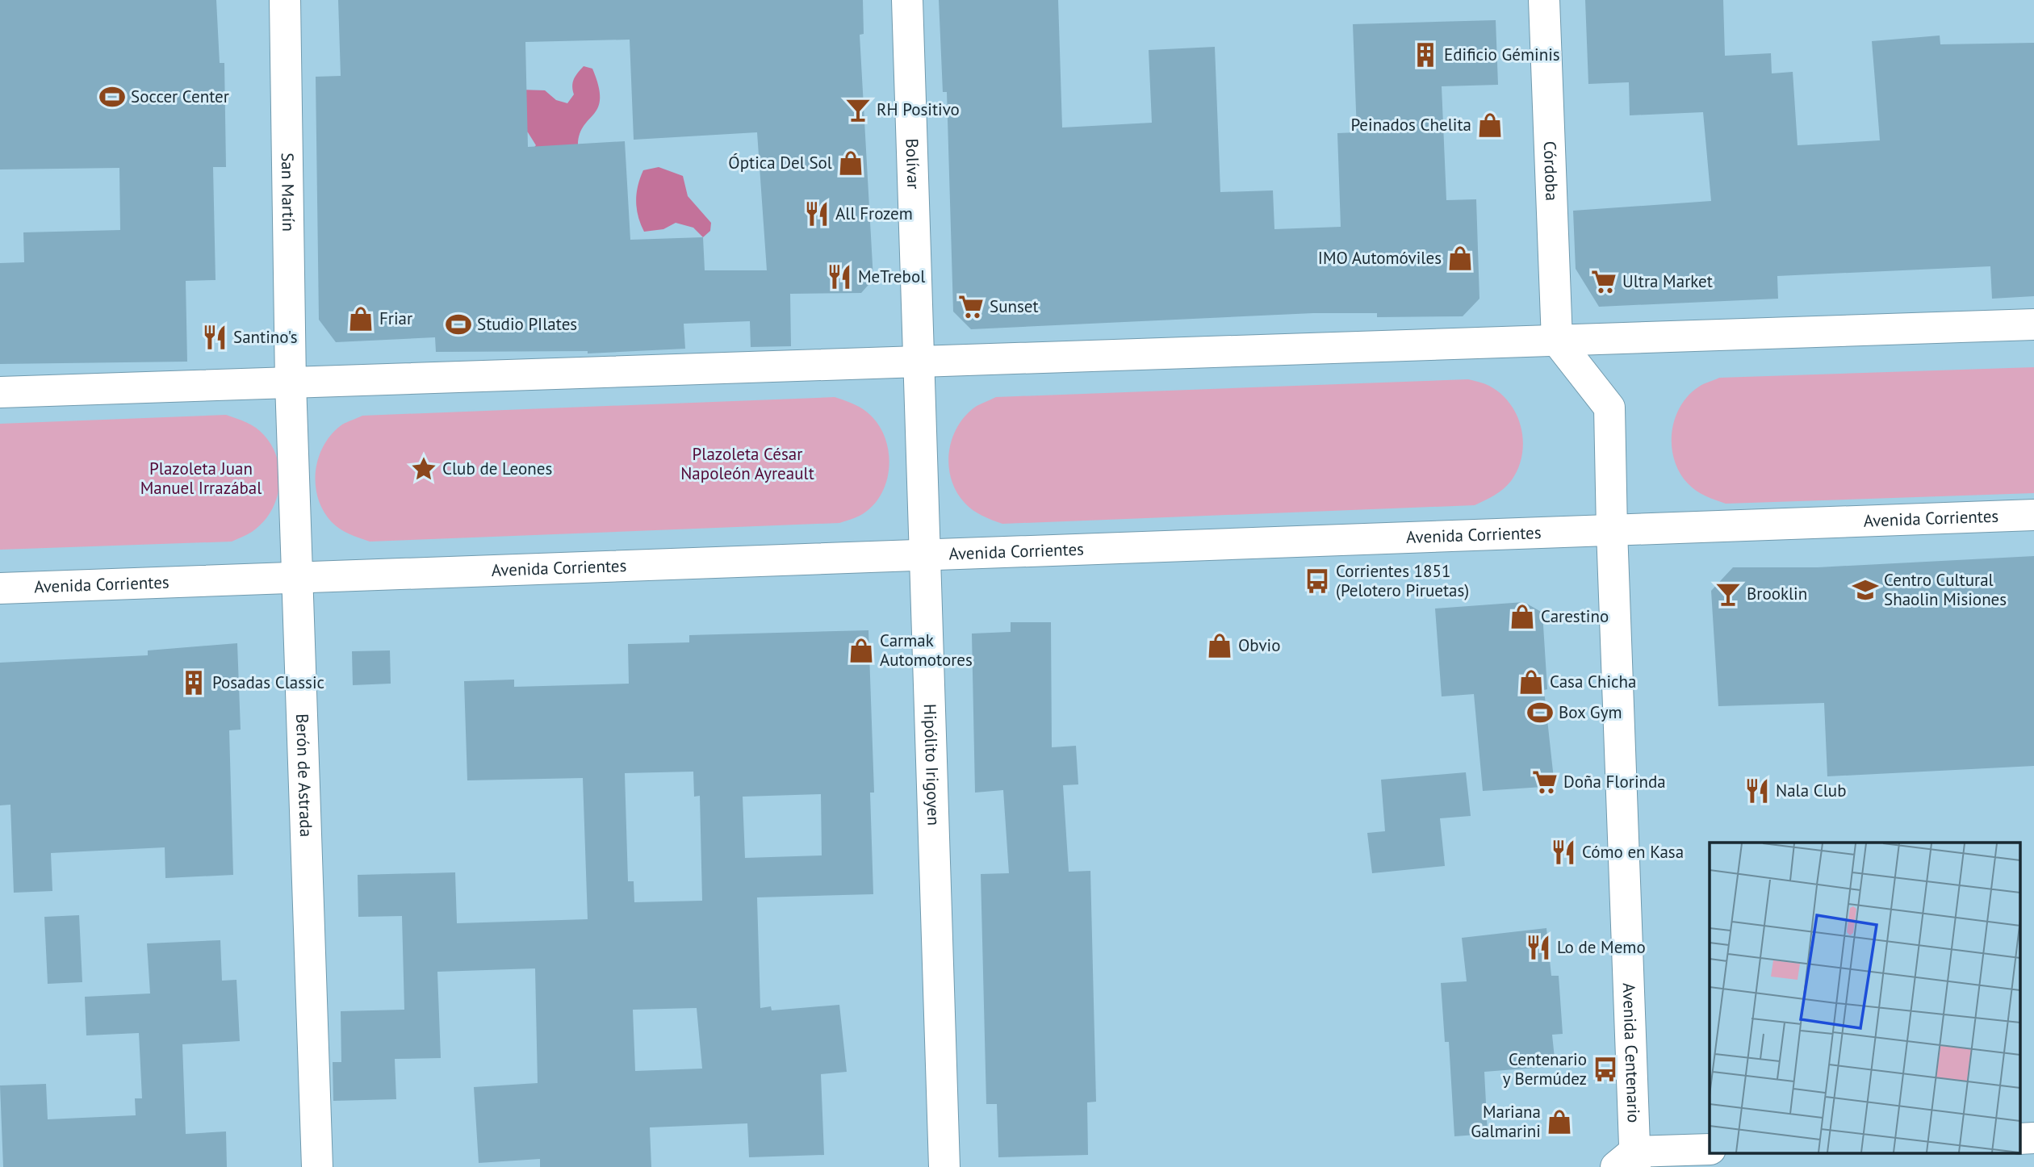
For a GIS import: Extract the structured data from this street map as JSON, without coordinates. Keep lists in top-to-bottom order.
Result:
{
  "streets": {
    "main road": [
      "Bolívar",
      "Córdoba",
      "San Martín",
      "Avenida Corrientes",
      "Hipólito Irigoyen",
      "Berón de Astrada",
      "Avenida Centenario"
    ]
  },
  "crossings": [
    ["Bolívar", "Hipólito Irigoyen"],
    ["Córdoba", "Avenida Centenario"],
    ["San Martín", "Berón de Astrada"],
    ["Avenida Corrientes", "Hipólito Irigoyen"],
    ["Avenida Corrientes", "Berón de Astrada"],
    ["Avenida Corrientes", "Avenida Centenario"]
  ],
  "parks": ["Plazoleta César Napoleón Ayreault", "Plazoleta Juan Manuel Irrazábal"],
  "places": {
    "building": ["Edificio Géminis", "Posadas Classic"],
    "sports": ["Soccer Center", "Studio PIlates", "Box Gym"],
    "bar": ["RH Positivo", "Brooklin"],
    "shop": [
      "Peinados Chelita",
      "Óptica Del Sol",
      "IMO Automóviles",
      "Friar",
      "Carestino",
      "Obvio",
      "Carmak Automotores",
      "Casa Chicha",
      "Mariana Galmarini"
    ],
    "restaurant": [
      "All Frozem",
      "MeTrebol",
      "Santino's",
      "Nala Club",
      "Cómo en Kasa",
      "Lo de Memo"
    ],
    "supermarket": ["Ultra Market", "Sunset", "Doña Florinda"],
    "place": ["Club de Leones"],
    "bus stop": ["Corrientes 1851 (Pelotero Piruetas)", "Centenario y Bermúdez"],
    "school or university": ["Centro Cultural Shaolin Misiones"]
  }
}
